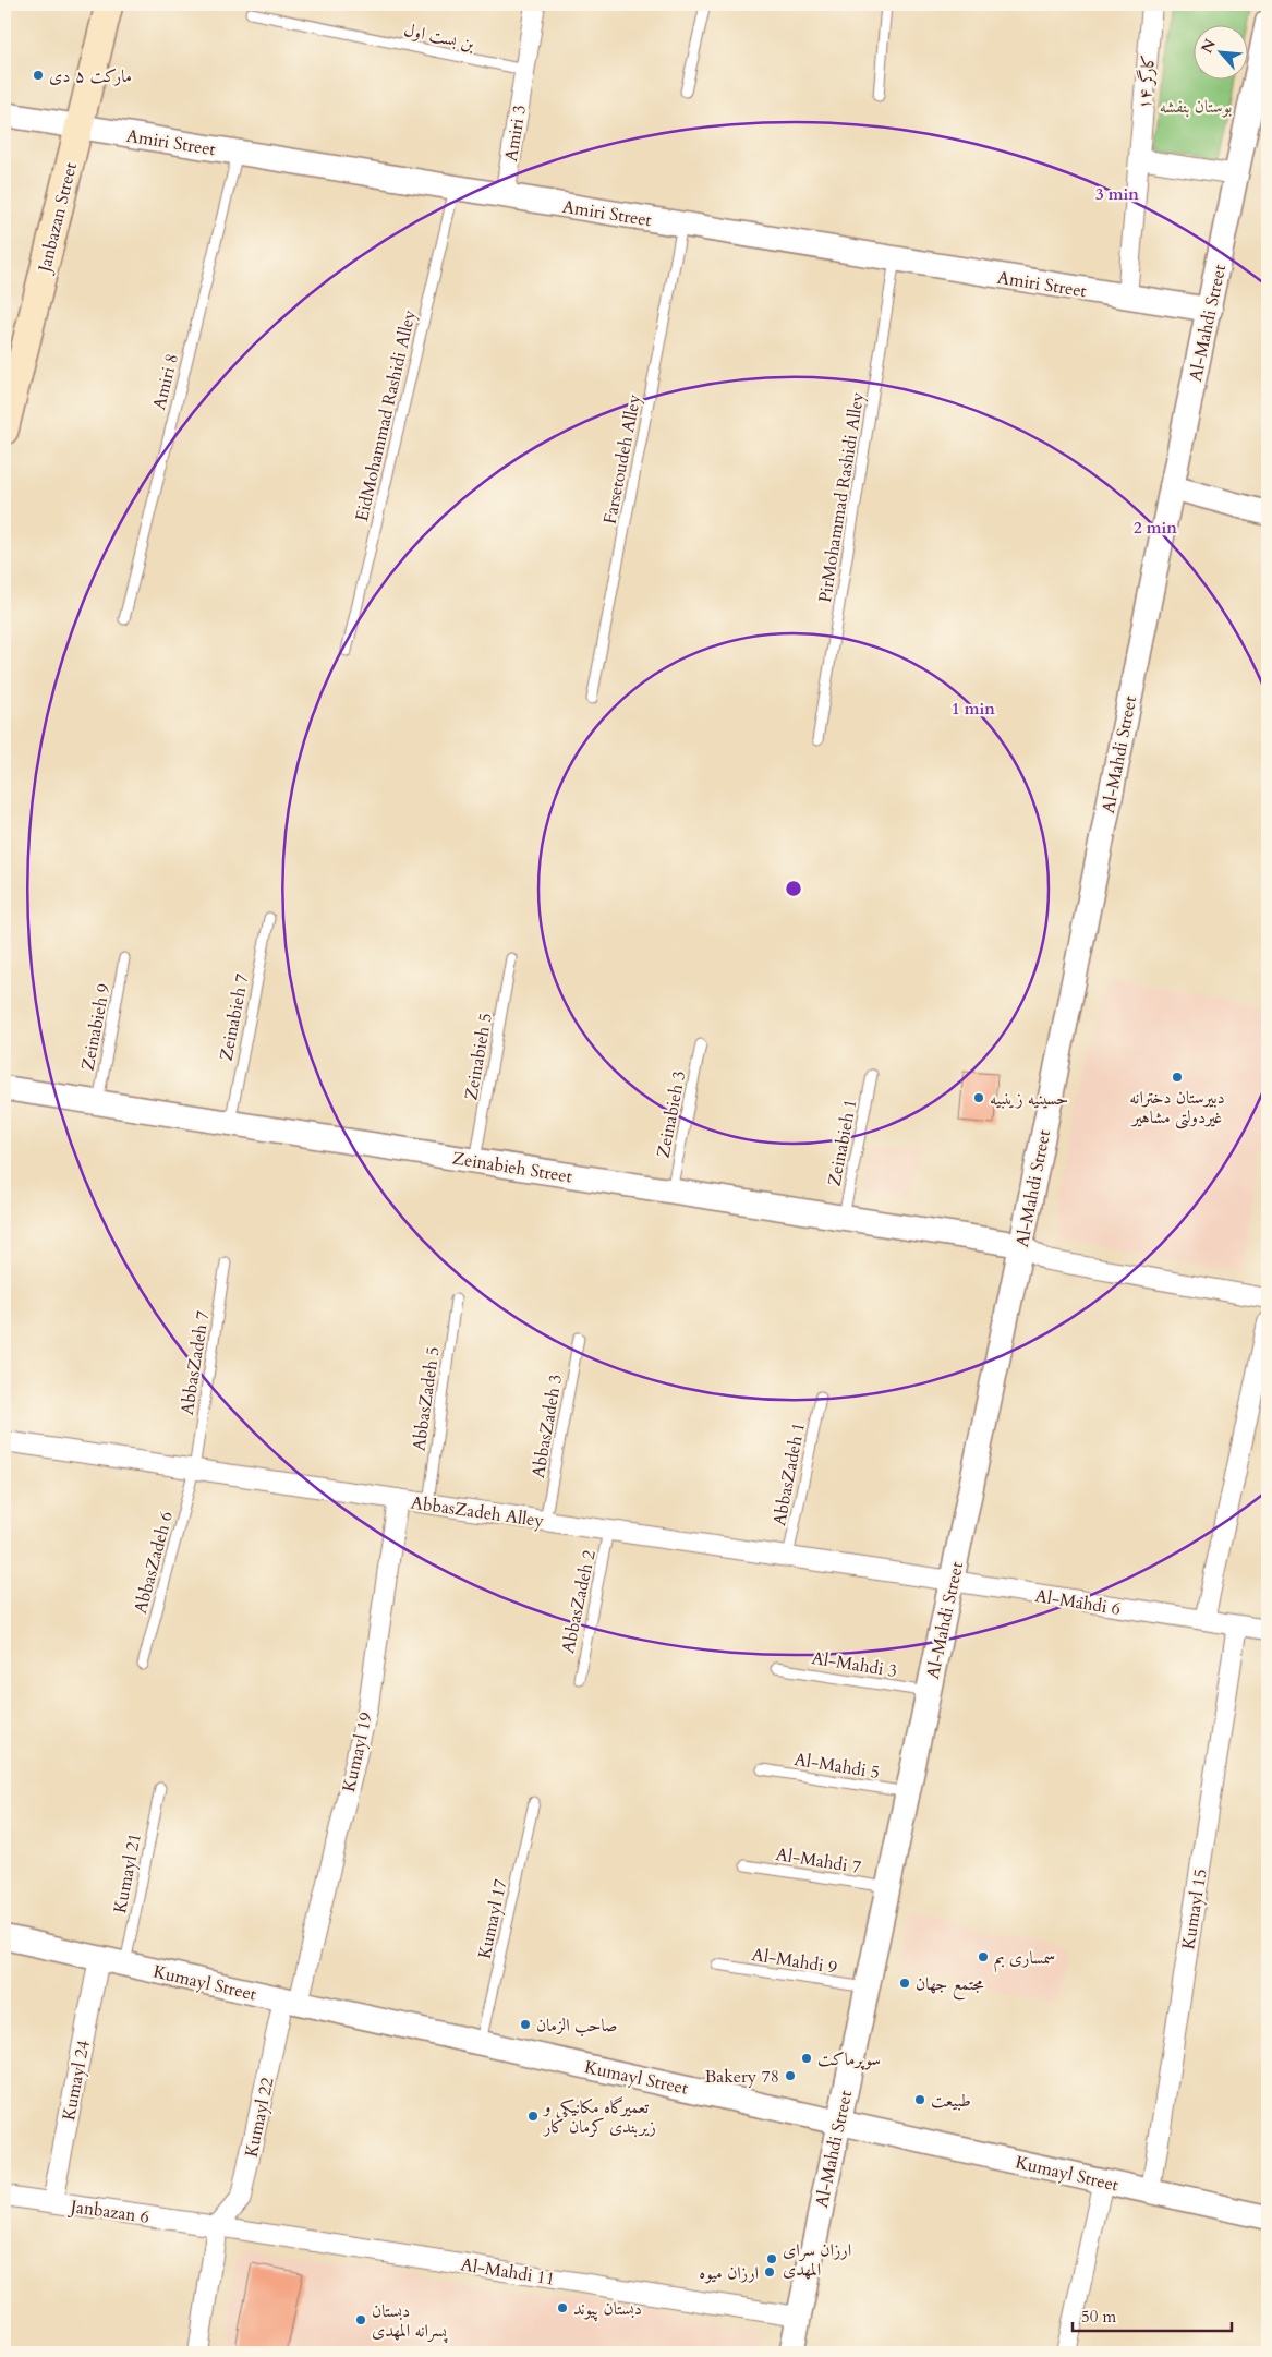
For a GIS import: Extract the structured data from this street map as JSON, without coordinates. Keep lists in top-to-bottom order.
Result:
{
  "streets": {
    "main road": ["Janbazan Street"],
    "street": [
      "کارگر ۱۴",
      "Amiri 3",
      "Amiri Street",
      "Al-Mahdi Street",
      "Zeinabieh Street",
      "AbbasZadeh Alley",
      "Al-Mahdi 6",
      "Kumayl 19",
      "Kumayl 15",
      "Kumayl Street",
      "Kumayl 24",
      "Kumayl 22",
      "Janbazan 6",
      "Al-Mahdi 11"
    ],
    "lane": [
      "بن بست اول",
      "Amiri 8",
      "EidMohammad Rashidi Alley",
      "Farsetoudeh Alley",
      "PirMohammad Rashidi Alley",
      "Zeinabieh 7",
      "Zeinabieh 9",
      "Zeinabieh 5",
      "Zeinabieh 3",
      "Zeinabieh 1",
      "AbbasZadeh 7",
      "AbbasZadeh 5",
      "AbbasZadeh 3",
      "AbbasZadeh 1",
      "AbbasZadeh 6",
      "AbbasZadeh 2",
      "Al-Mahdi 3",
      "Al-Mahdi 5",
      "Al-Mahdi 7",
      "Kumayl 21",
      "Kumayl 17",
      "Al-Mahdi 9"
    ]
  },
  "crossings": [
    ["بن بست اول", "Amiri 3"],
    ["کارگر ۱۴", "Amiri Street"],
    ["Amiri 3", "Amiri Street"],
    ["Amiri Street", "Janbazan Street"],
    ["Amiri Street", "Al-Mahdi Street"],
    ["Amiri Street", "Amiri 8"],
    ["Amiri Street", "EidMohammad Rashidi Alley"],
    ["Amiri Street", "Farsetoudeh Alley"],
    ["Amiri Street", "PirMohammad Rashidi Alley"],
    ["Al-Mahdi Street", "Zeinabieh Street"],
    ["Al-Mahdi Street", "AbbasZadeh Alley"],
    ["Al-Mahdi Street", "Al-Mahdi 6"],
    ["Al-Mahdi Street", "Al-Mahdi 3"],
    ["Al-Mahdi Street", "Al-Mahdi 5"],
    ["Al-Mahdi Street", "Al-Mahdi 7"],
    ["Al-Mahdi Street", "Al-Mahdi 9"],
    ["Al-Mahdi Street", "Kumayl Street"],
    ["Al-Mahdi Street", "Al-Mahdi 11"],
    ["Zeinabieh 7", "Zeinabieh Street"],
    ["Zeinabieh 9", "Zeinabieh Street"],
    ["Zeinabieh 5", "Zeinabieh Street"],
    ["Zeinabieh 3", "Zeinabieh Street"],
    ["Zeinabieh 1", "Zeinabieh Street"],
    ["AbbasZadeh 7", "AbbasZadeh Alley"],
    ["AbbasZadeh 7", "AbbasZadeh 6"],
    ["AbbasZadeh 5", "AbbasZadeh Alley"],
    ["AbbasZadeh 3", "AbbasZadeh Alley"],
    ["AbbasZadeh 1", "AbbasZadeh Alley"],
    ["AbbasZadeh Alley", "AbbasZadeh 6"],
    ["AbbasZadeh Alley", "AbbasZadeh 2"],
    ["AbbasZadeh Alley", "Al-Mahdi 6"],
    ["AbbasZadeh Alley", "Kumayl 19"],
    ["Al-Mahdi 6", "Kumayl 15"],
    ["Kumayl 19", "Kumayl Street"],
    ["Kumayl 19", "Kumayl 22"],
    ["Kumayl 21", "Kumayl Street"],
    ["Kumayl 15", "Kumayl Street"],
    ["Kumayl 17", "Kumayl Street"],
    ["Kumayl Street", "Kumayl 24"],
    ["Kumayl Street", "Kumayl 22"],
    ["Kumayl 24", "Janbazan 6"],
    ["Kumayl 22", "Janbazan 6"],
    ["Kumayl 22", "Al-Mahdi 11"],
    ["Janbazan 6", "Al-Mahdi 11"]
  ],
  "parks": ["بوستان بنفشه"],
  "places": [
    "مارکت ۵ دی",
    "دبیرستان دخترانه غیردولتی مشاهیر",
    "حسینیه زینبیه",
    "سمساری بم",
    "مجتمع جهان",
    "صاحب الزمان",
    "سوپرماکت",
    "Bakery 78",
    "طبیعت",
    "تعمیرگاه مکانیکی و زیربندی کرمان کار",
    "ارزان سرای المهدی",
    "ارزان میوه",
    "دبستان پیوند",
    "دبستان پسرانه المهدی"
  ],
  "scale_bar": "50 m",
  "north": "top left",
  "rings": ["3 min", "2 min", "1 min"]
}
